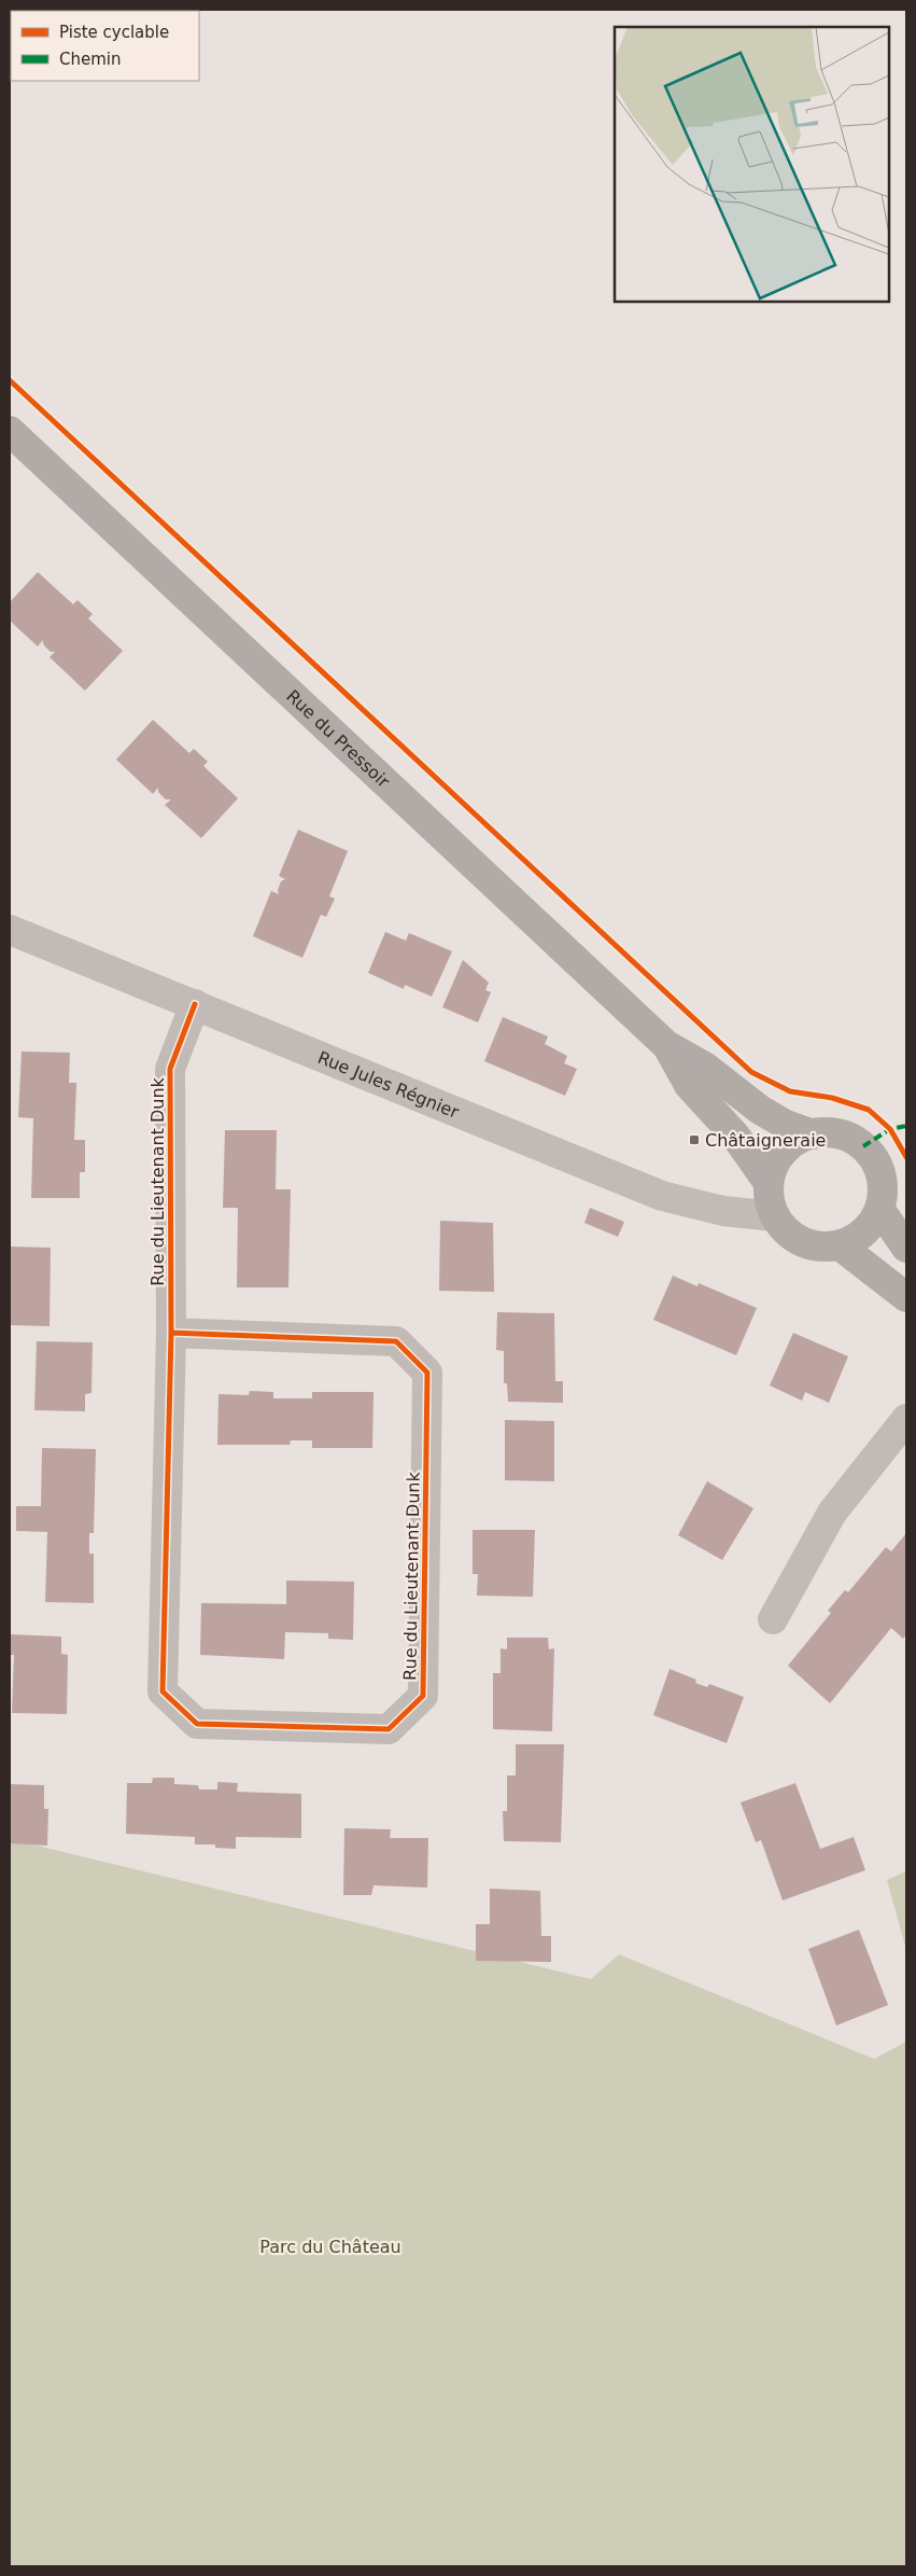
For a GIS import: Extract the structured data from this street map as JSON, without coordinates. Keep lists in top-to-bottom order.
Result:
{
  "streets": {
    "street": ["Rue du Pressoir", "Rue Jules Régnier", "Rue du Lieutenant Dunk"]
  },
  "crossings": [
    ["Rue du Pressoir", "Rue Jules Régnier"],
    ["Rue Jules Régnier", "Rue du Lieutenant Dunk"]
  ],
  "parks": ["Parc du Château"],
  "places": {
    "transit": ["Châtaigneraie"]
  },
  "legend": ["Piste cyclable", "Chemin"]
}
